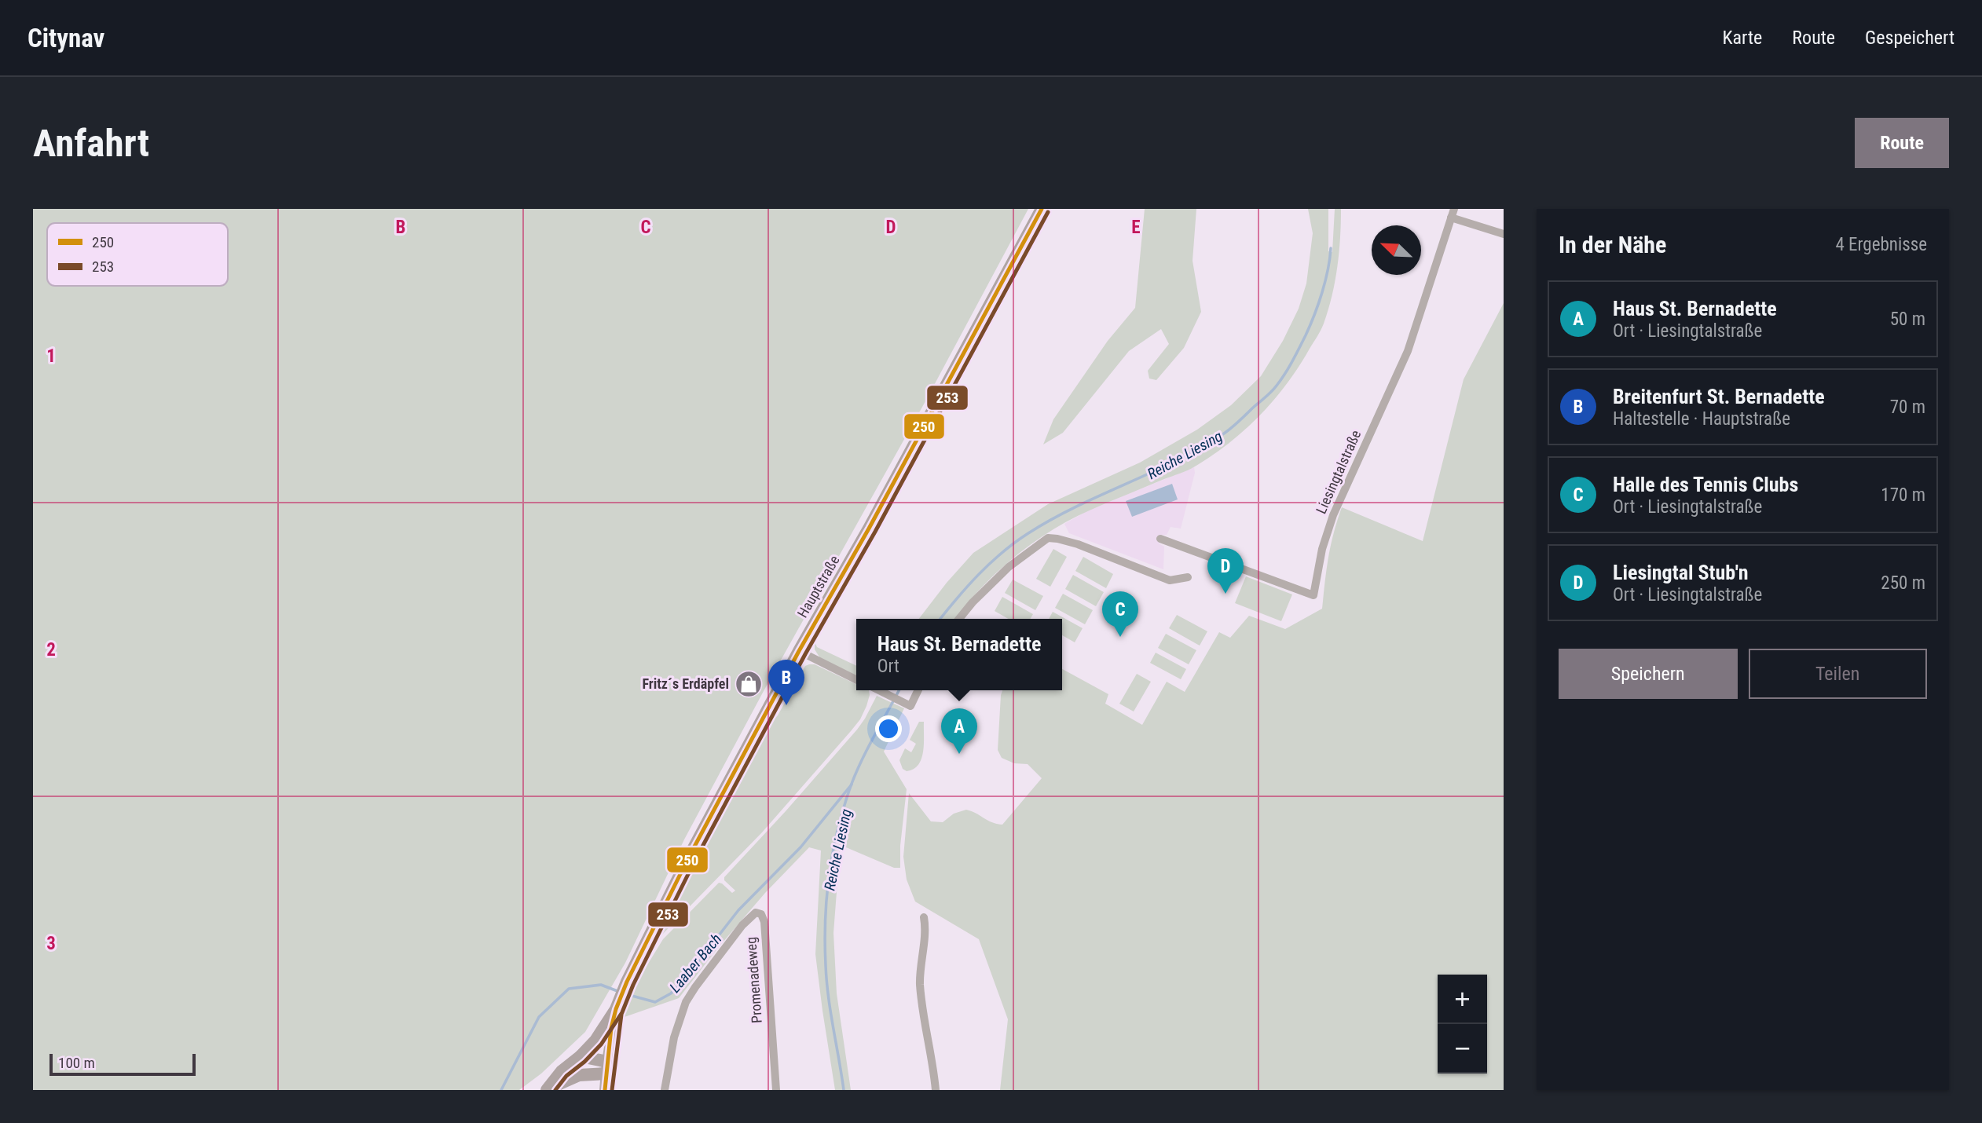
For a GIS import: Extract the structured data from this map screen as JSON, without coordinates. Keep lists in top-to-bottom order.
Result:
{
  "streets": {
    "main road": ["Hauptstraße"],
    "street": ["Liesingtalstraße", "Promenadeweg"]
  },
  "water": ["Reiche Liesing", "Laaber Bach"],
  "places": {
    "shop": ["Fritz´s Erdäpfel"]
  },
  "lines": ["transit line 250", "transit line 253"],
  "legend": ["250", "253"],
  "scale_bar": "100 m",
  "north": "top left",
  "page": {
    "header": "Citynav",
    "nav": ["Karte", "Route", "Gespeichert"],
    "buttons": [
      "Route",
      ["Speichern", "Teilen"]
    ],
    "title": "Anfahrt",
    "heading": ["In der Nähe", "4 Ergebnisse"],
    "list": [
      {
        "mark": "A",
        "name": "Haus St. Bernadette",
        "note": "Ort · Liesingtalstraße",
        "value": "50 m"
      },
      {
        "mark": "B",
        "name": "Breitenfurt St. Bernadette",
        "note": "Haltestelle · Hauptstraße",
        "value": "70 m"
      },
      {
        "mark": "C",
        "name": "Halle des Tennis Clubs",
        "note": "Ort · Liesingtalstraße",
        "value": "170 m"
      },
      {
        "mark": "D",
        "name": "Liesingtal Stub'n",
        "note": "Ort · Liesingtalstraße",
        "value": "250 m"
      }
    ],
    "pins": [
      "D",
      "C",
      "B",
      "A"
    ],
    "popup": ["Haus St. Bernadette", "Ort"],
    "map_buttons": ["+", "−"],
    "scale": "100 m"
  },
  "grid": {
    "columns": [
      "B",
      "C",
      "D",
      "E"
    ],
    "rows": ["1", "2", "3"]
  }
}
